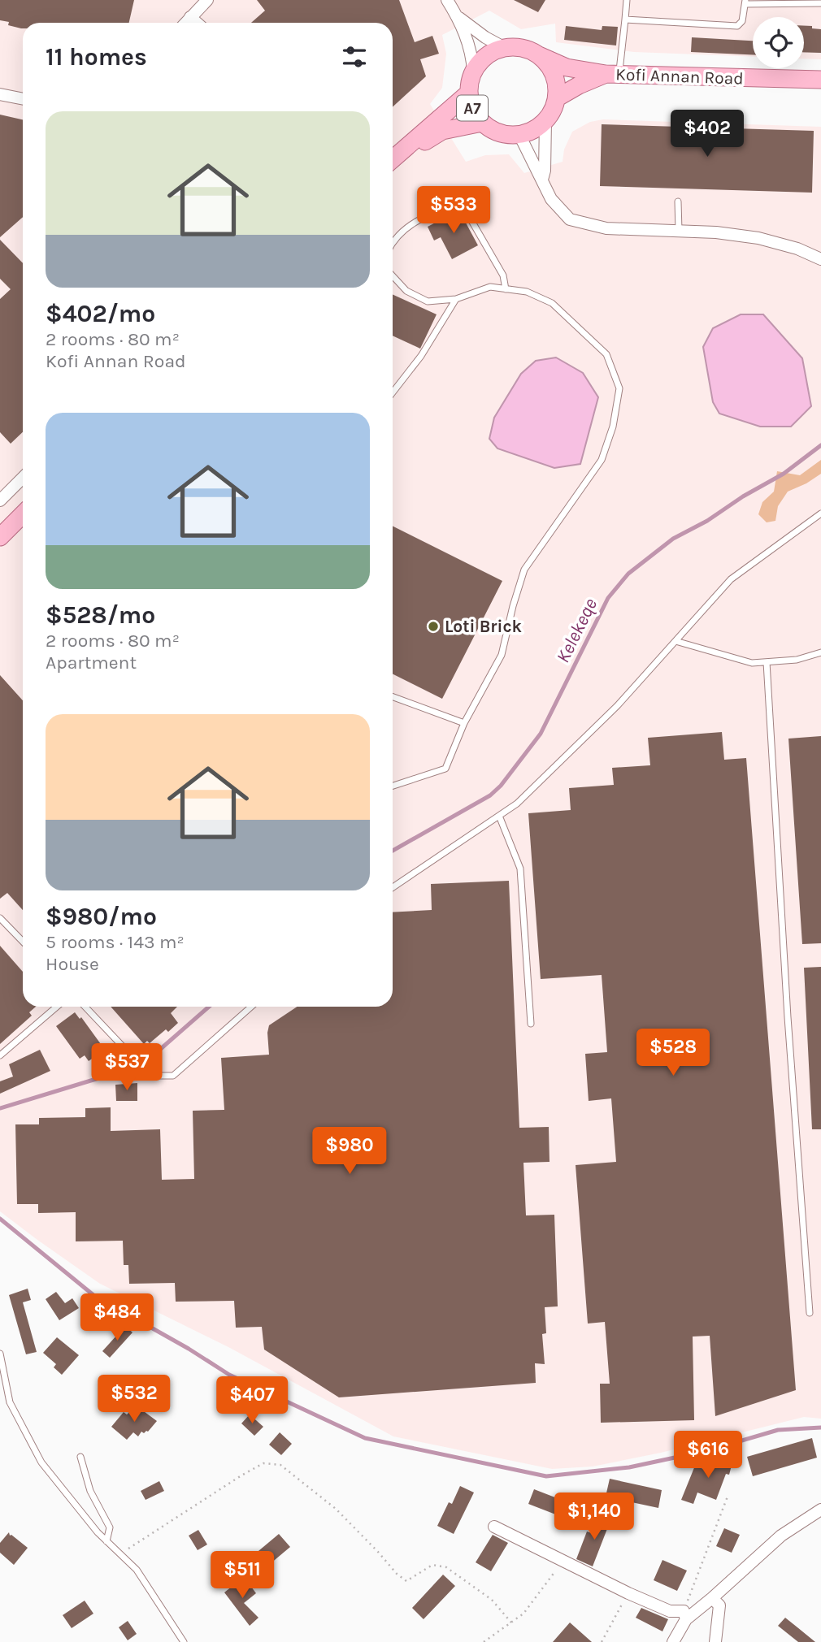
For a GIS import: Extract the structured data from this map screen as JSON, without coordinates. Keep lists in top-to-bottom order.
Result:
{
  "streets": {
    "main road": ["Kofi Annan Road", "A7"]
  },
  "crossings": [
    ["Kofi Annan Road", "A7"]
  ],
  "water": ["Kelekeqe"],
  "places": ["Loti Brick"],
  "page": {
    "heading": "11 homes",
    "list": [
      {
        "name": "$402/mo",
        "note": "2 rooms · 80 m² · Kofi Annan Road"
      },
      {
        "name": "$528/mo",
        "note": "2 rooms · 80 m² · Apartment"
      },
      {
        "name": "$980/mo",
        "note": "5 rooms · 143 m² · House"
      }
    ],
    "price": [
      "$402",
      "$533",
      "$528",
      "$537",
      "$980",
      "$484",
      "$532",
      "$407",
      "$616",
      "$1,140",
      "$511"
    ]
  }
}
